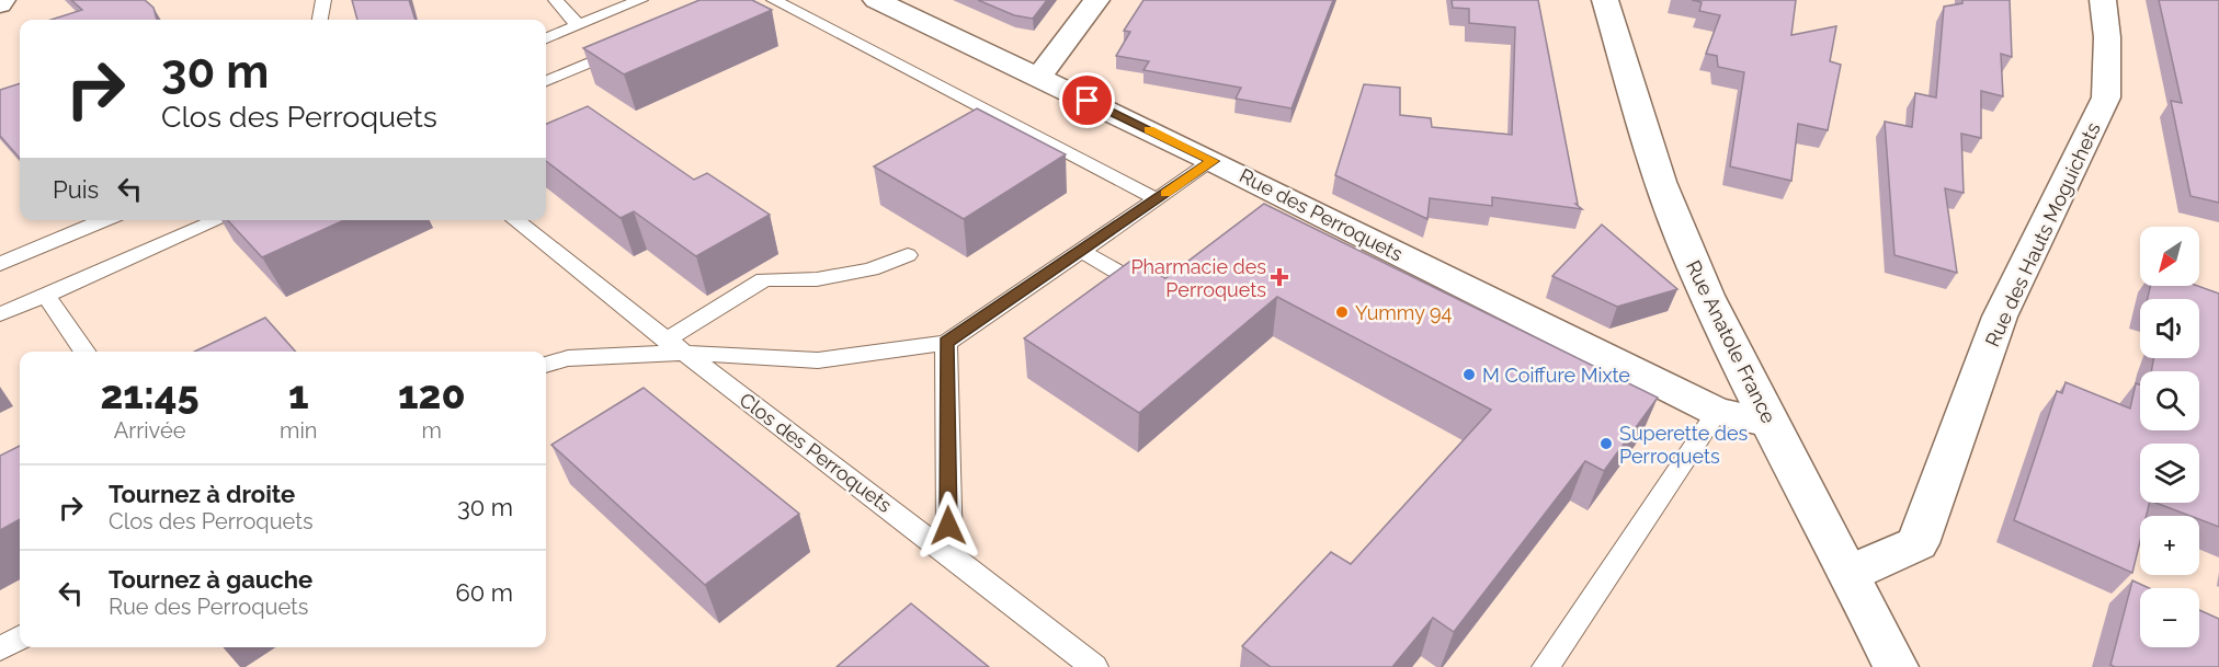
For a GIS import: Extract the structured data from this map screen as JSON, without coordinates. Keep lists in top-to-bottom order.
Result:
{
  "streets": {
    "street": ["Rue des Perroquets", "Rue des Hauts Moguichets", "Rue Anatole France"],
    "lane": ["Clos des Perroquets"]
  },
  "crossings": [
    ["Rue des Perroquets", "Rue Anatole France"],
    ["Rue des Hauts Moguichets", "Rue Anatole France"]
  ],
  "places": {
    "health": ["Pharmacie des Perroquets"],
    "other": ["Yummy 94", "M Coiffure Mixte", "Superette des Perroquets"]
  },
  "north": "bottom left",
  "page": {
    "turn": ["30 m", "Clos des Perroquets"],
    "then": "Puis",
    "map_buttons": ["+", "−"],
    "eta": [
      "21:45",
      "Arrivée",
      "1",
      "min",
      "120",
      "m"
    ],
    "list": [
      {
        "name": "Tournez à droite",
        "note": "Clos des Perroquets",
        "value": "30 m"
      },
      {
        "name": "Tournez à gauche",
        "note": "Rue des Perroquets",
        "value": "60 m"
      }
    ]
  }
}
